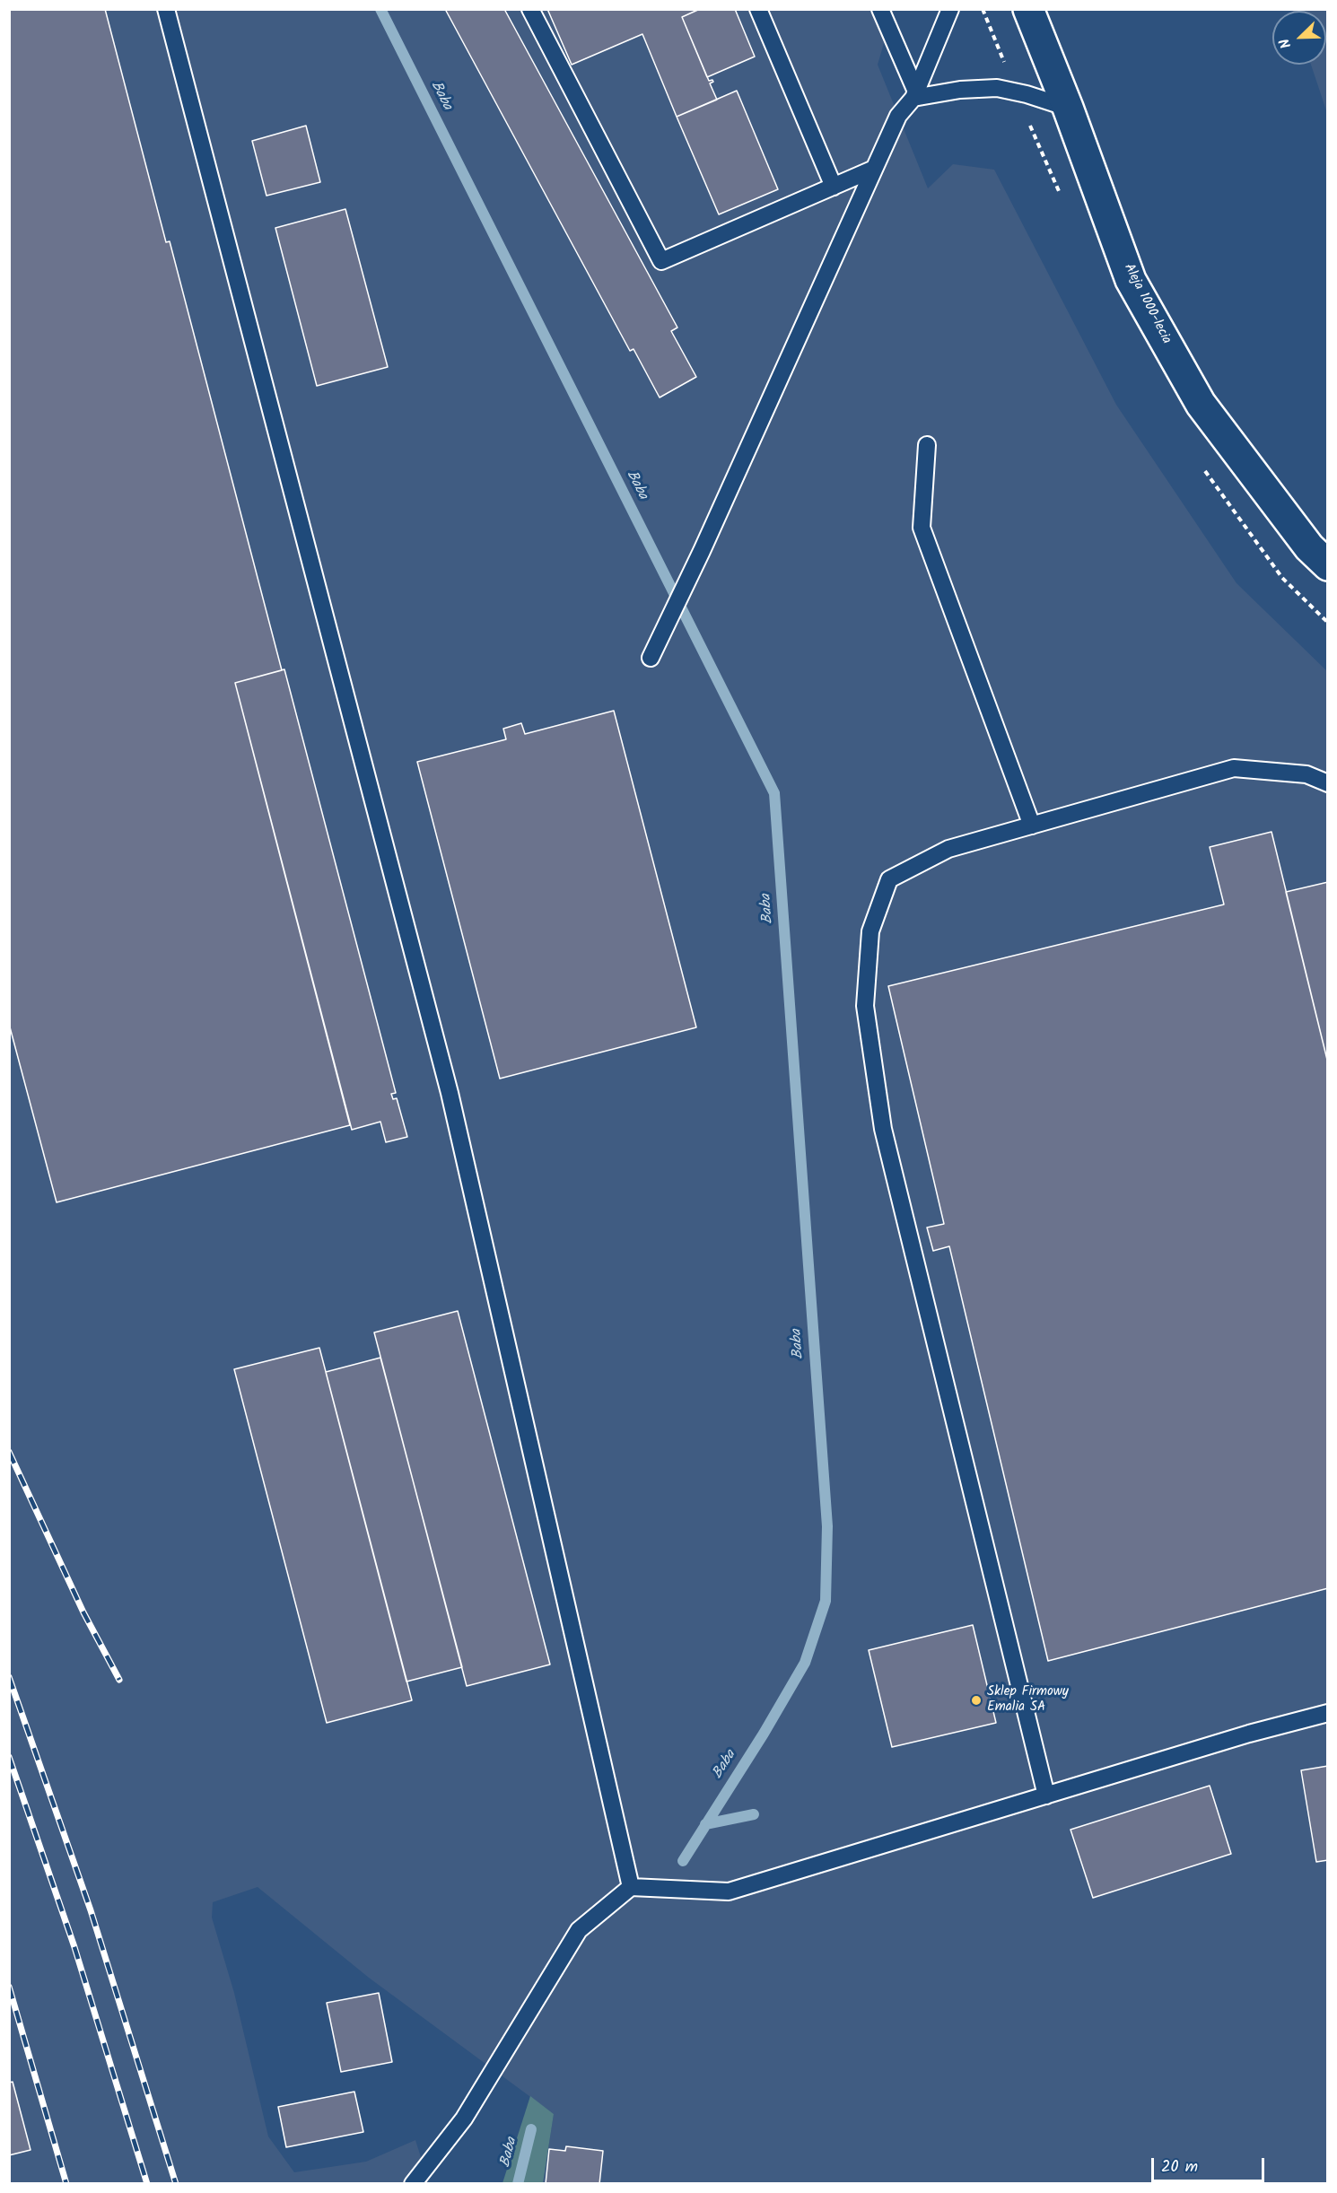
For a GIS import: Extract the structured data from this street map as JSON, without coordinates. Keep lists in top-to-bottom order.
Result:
{
  "streets": {
    "street": ["Aleja 1000-lecia"]
  },
  "water": ["Baba"],
  "places": ["Sklep Firmowy Emalia SA"],
  "scale_bar": "20 m",
  "north": "bottom left"
}
